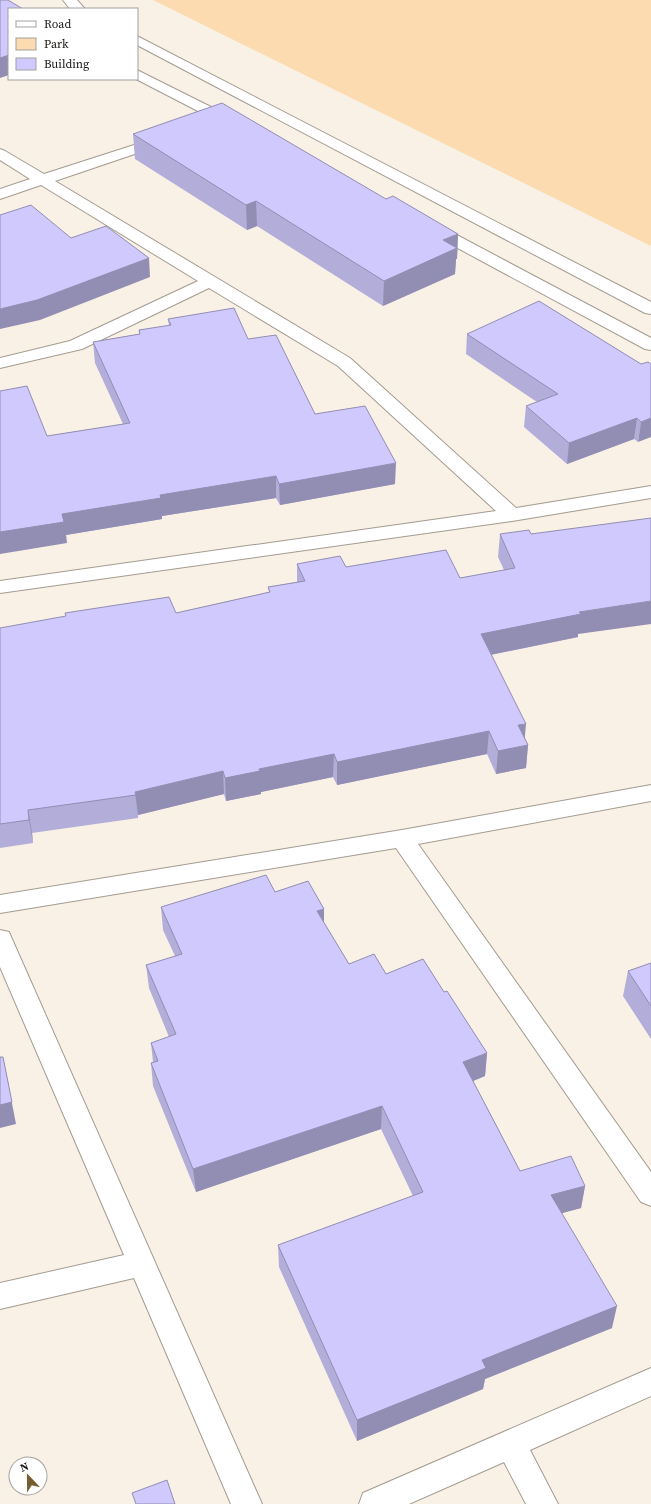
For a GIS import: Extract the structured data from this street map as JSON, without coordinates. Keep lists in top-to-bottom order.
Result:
{
  "legend": ["Road", "Park", "Building"],
  "north": "top"
}
